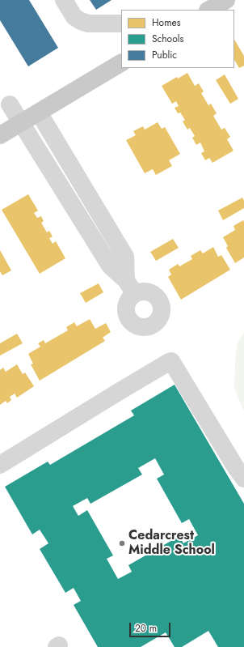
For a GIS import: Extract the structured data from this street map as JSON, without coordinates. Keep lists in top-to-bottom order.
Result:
{
  "places": ["Cedarcrest Middle School"],
  "legend": ["Homes", "Schools", "Public"],
  "scale_bar": "20 m"
}
